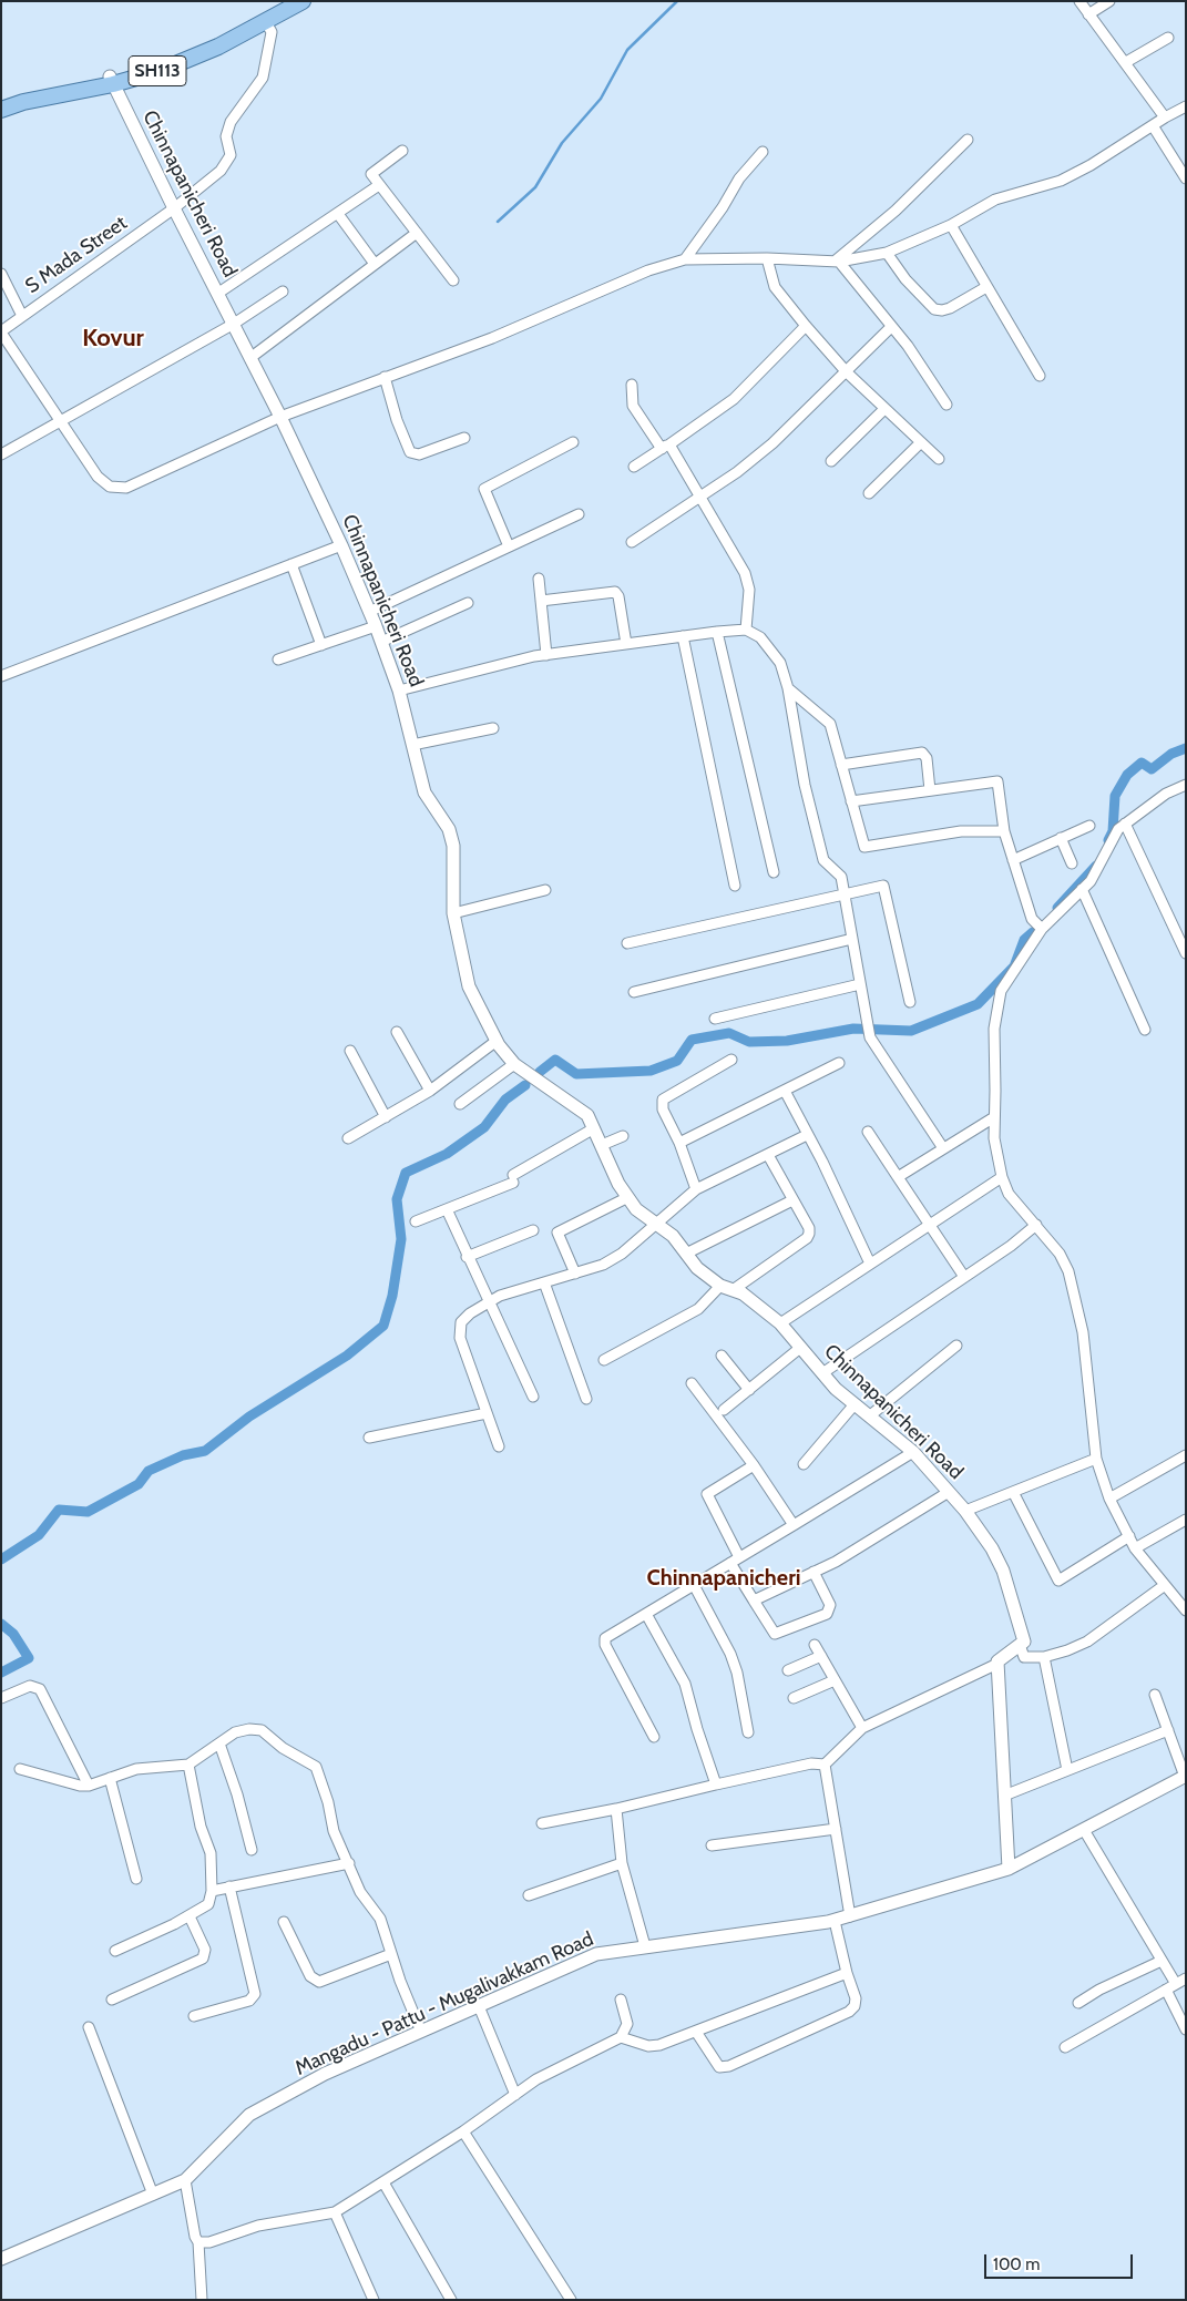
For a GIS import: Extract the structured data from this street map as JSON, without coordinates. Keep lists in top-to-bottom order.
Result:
{
  "streets": {
    "main road": ["SH113"],
    "street": ["Chinnapanicheri Road", "S Mada Street", "Mangadu - Pattu - Mugalivakkam Road"]
  },
  "crossings": [
    ["SH113", "Chinnapanicheri Road"],
    ["SH113", "S Mada Street"],
    ["Chinnapanicheri Road", "S Mada Street"]
  ],
  "districts": ["Kovur", "Chinnapanicheri"],
  "scale_bar": "100 m"
}
